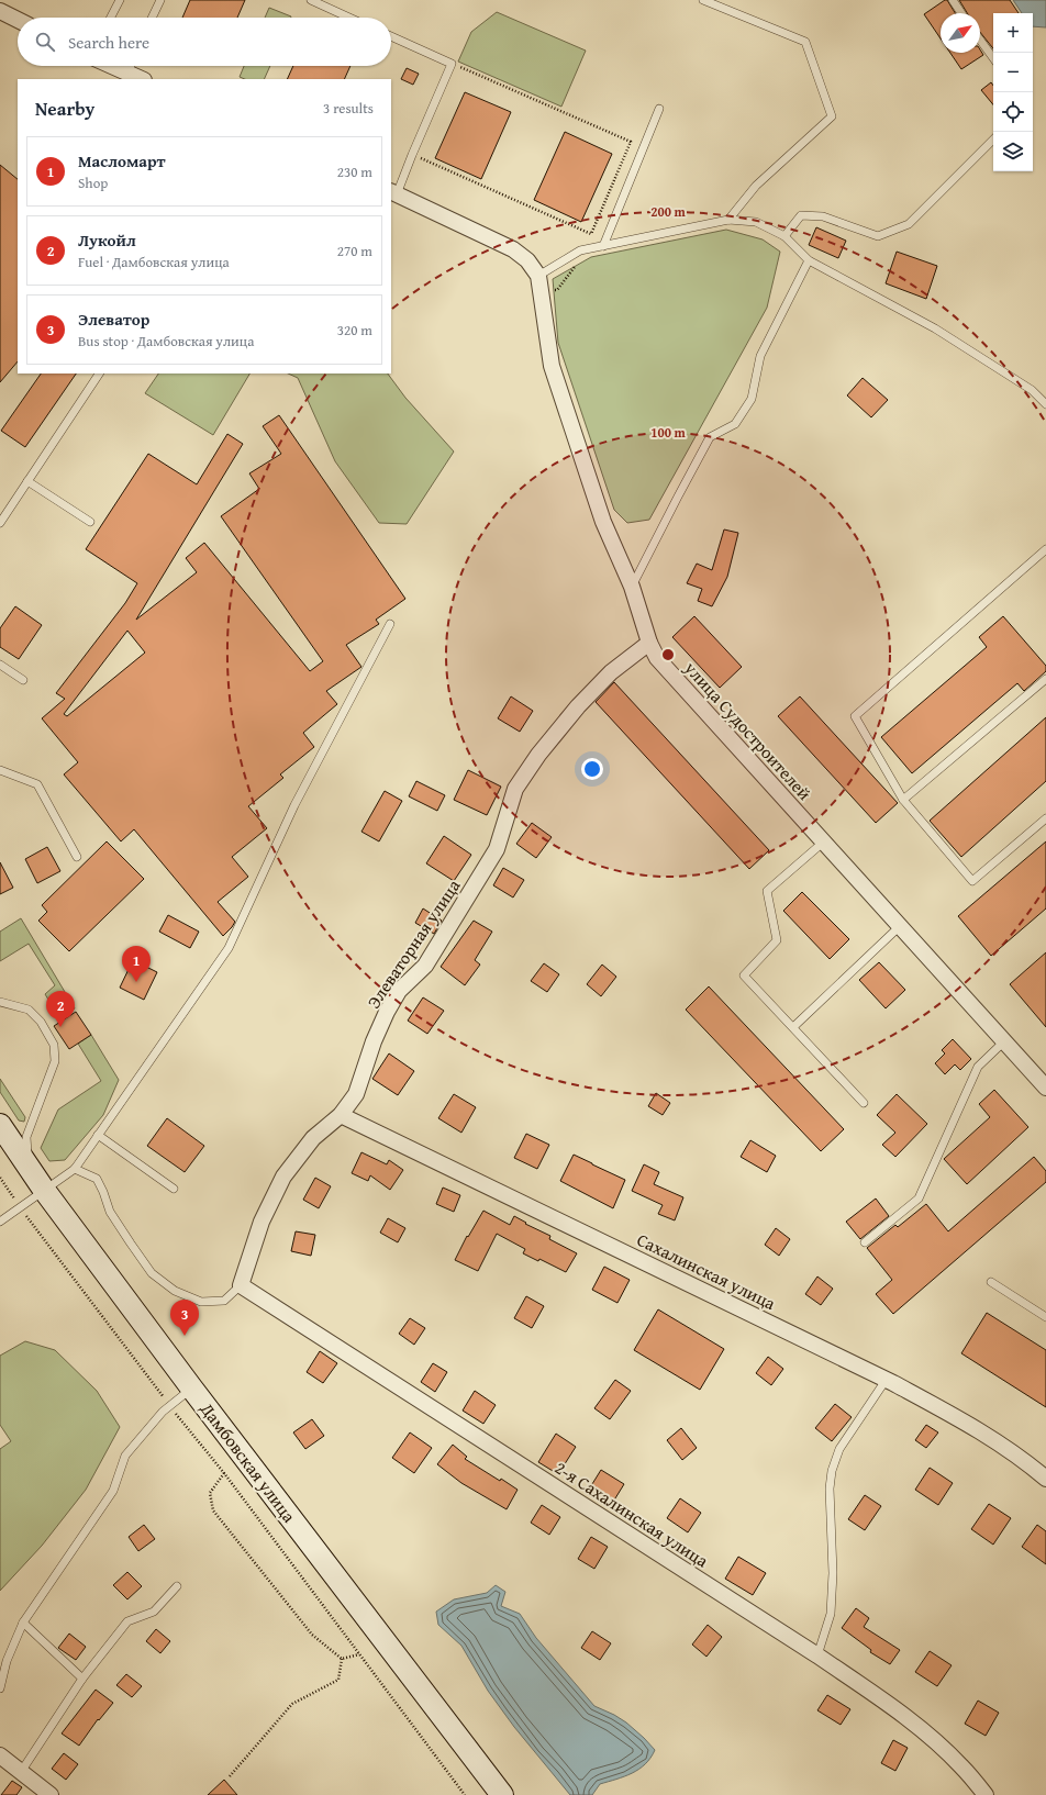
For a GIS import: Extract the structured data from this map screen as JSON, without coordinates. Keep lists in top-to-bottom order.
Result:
{
  "streets": {
    "main road": ["Дамбовская улица"],
    "street": [
      "улица Судостроителей",
      "Элеваторная улица",
      "Сахалинская улица",
      "2-я Сахалинская улица"
    ]
  },
  "crossings": [
    ["улица Судостроителей", "Элеваторная улица"],
    ["Элеваторная улица", "Сахалинская улица"],
    ["Элеваторная улица", "2-я Сахалинская улица"]
  ],
  "north": "top right",
  "page": {
    "map_buttons": ["+", "−"],
    "search": "Search here",
    "heading": ["Nearby", "3 results"],
    "list": [
      {
        "mark": "1",
        "name": "Масломарт",
        "note": "Shop",
        "value": "230 m"
      },
      {
        "mark": "2",
        "name": "Лукойл",
        "note": "Fuel · Дамбовская улица",
        "value": "270 m"
      },
      {
        "mark": "3",
        "name": "Элеватор",
        "note": "Bus stop · Дамбовская улица",
        "value": "320 m"
      }
    ],
    "pins": ["1", "2", "3"]
  },
  "rings": ["200 m", "100 m"]
}
